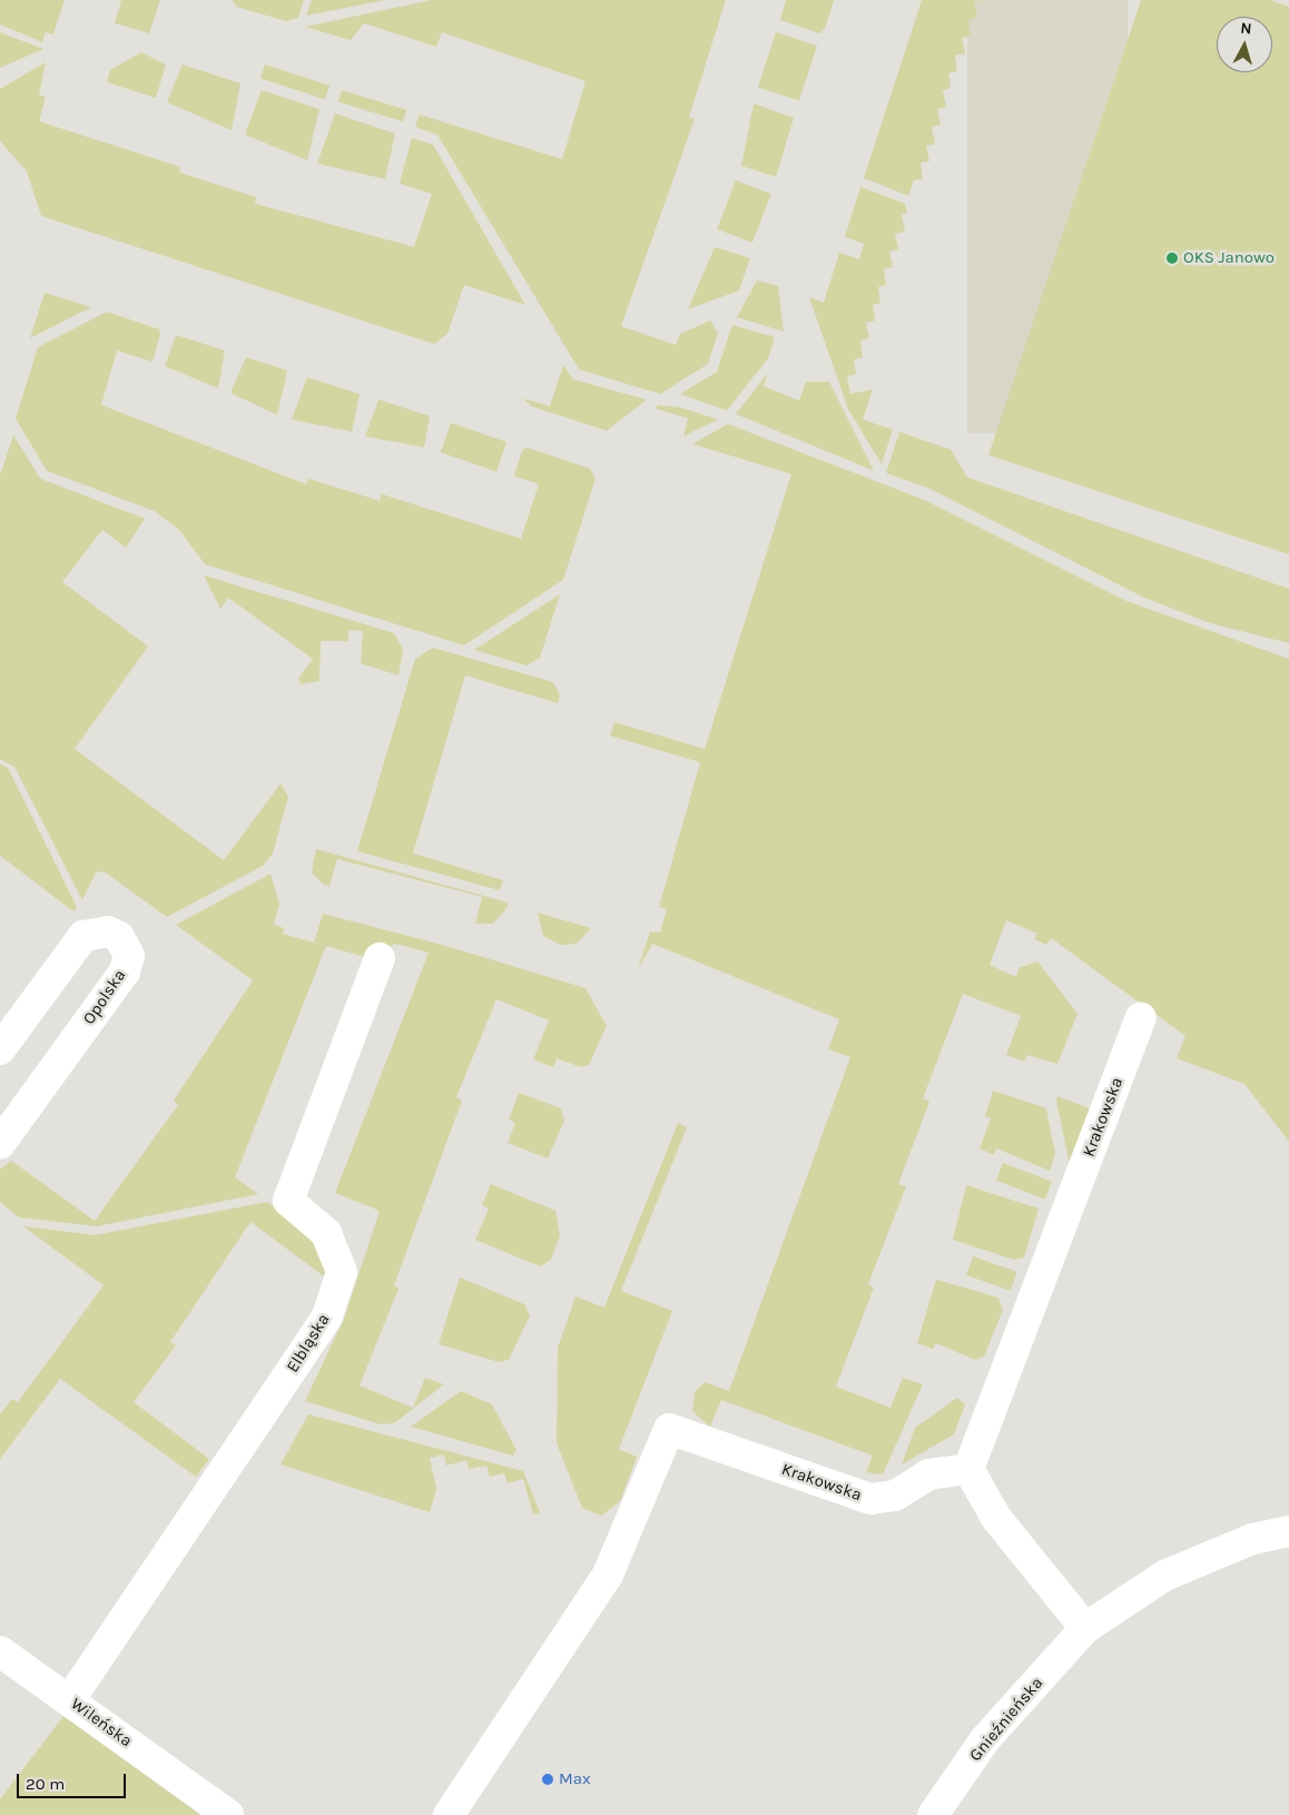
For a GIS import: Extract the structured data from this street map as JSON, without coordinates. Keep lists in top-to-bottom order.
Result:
{
  "streets": {
    "street": [
      "Opolska",
      "Krakowska",
      "Elbląska",
      "Gnieźnieńska",
      "Wileńska"
    ]
  },
  "crossings": [
    ["Elbląska", "Wileńska"]
  ],
  "places": ["OKS Janowo", "Max"],
  "scale_bar": "20 m",
  "north": "top"
}
